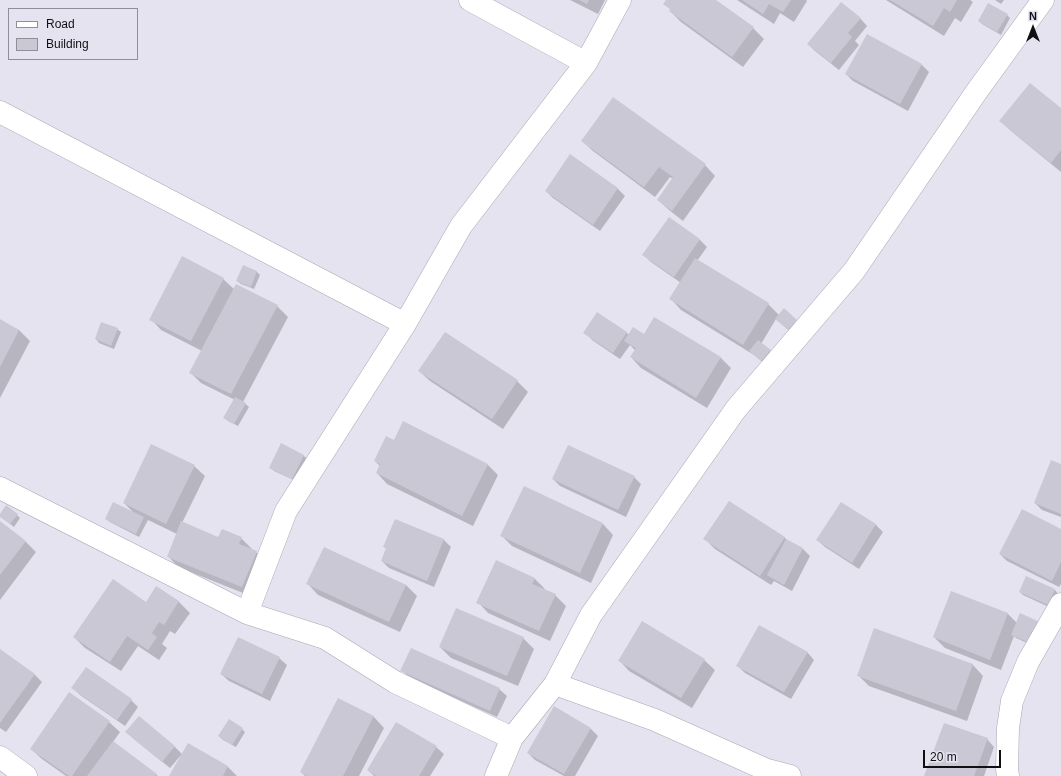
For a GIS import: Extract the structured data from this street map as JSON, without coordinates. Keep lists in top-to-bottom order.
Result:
{
  "legend": ["Road", "Building"],
  "scale_bar": "20 m",
  "north": "top"
}
